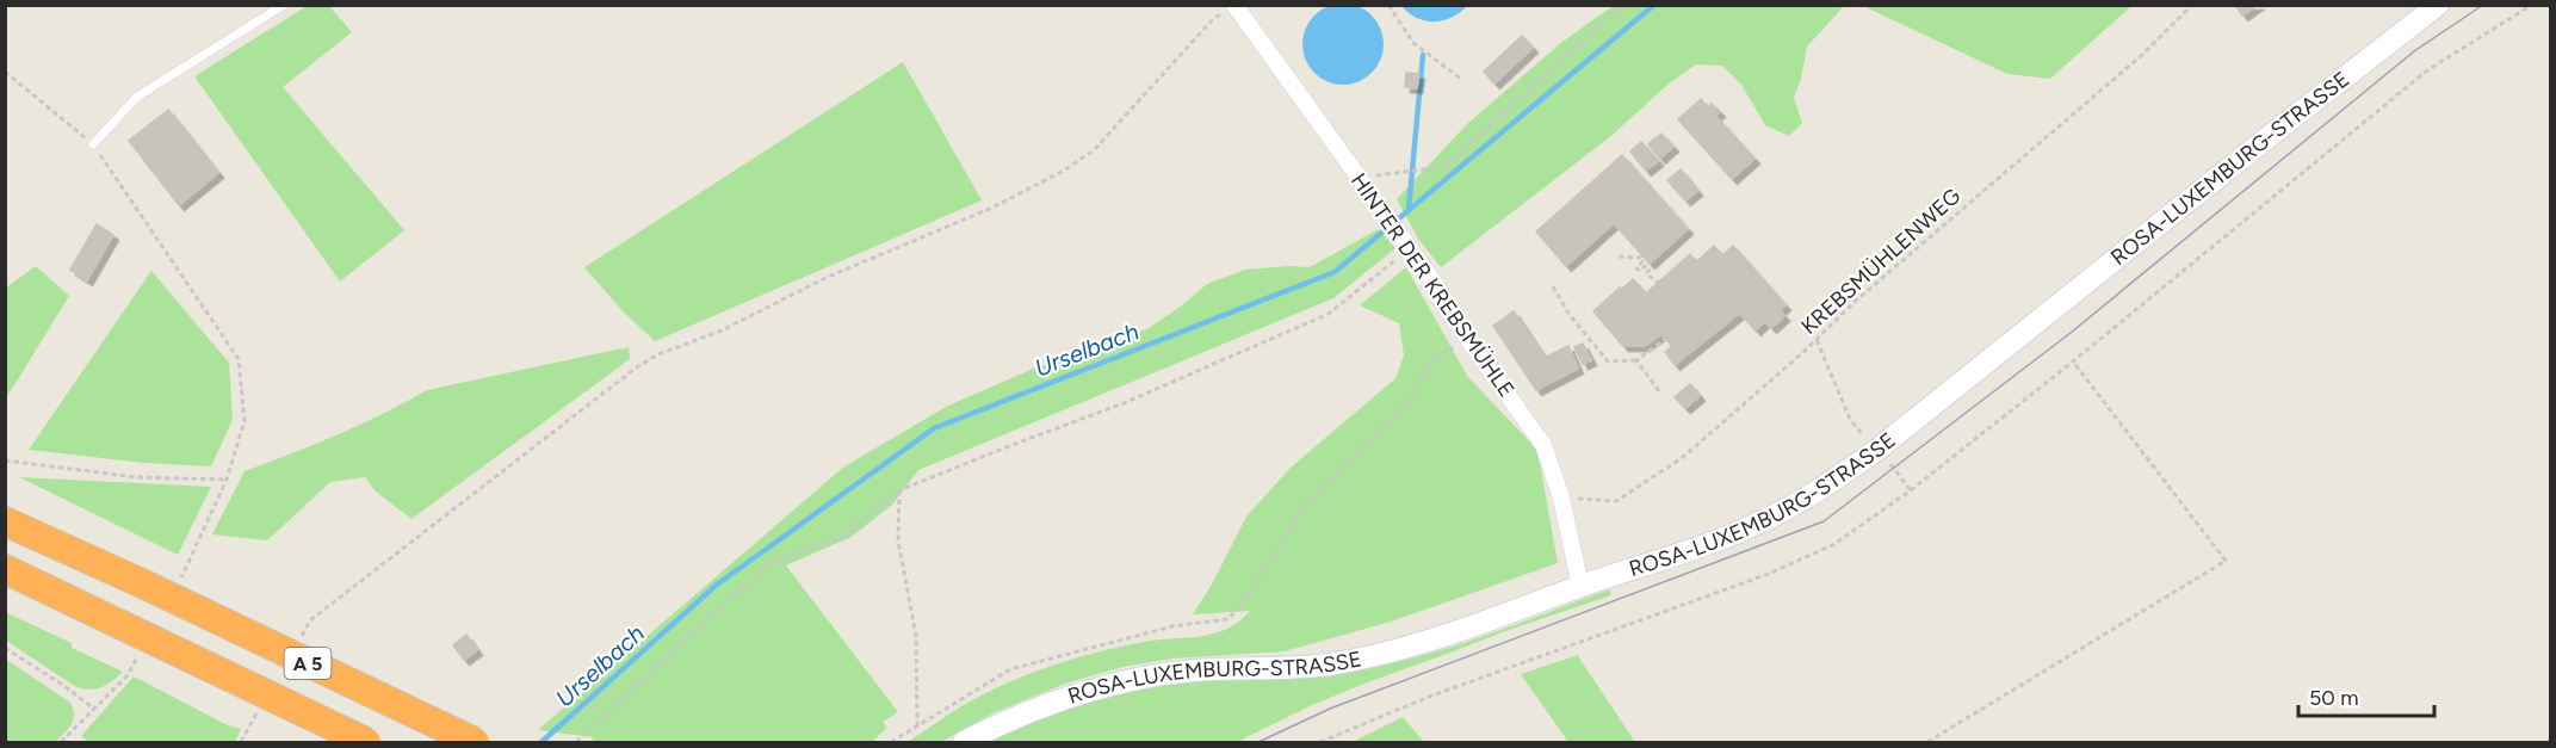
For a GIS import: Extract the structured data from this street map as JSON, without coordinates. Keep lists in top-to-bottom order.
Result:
{
  "streets": {
    "highway": ["A 5"],
    "main road": ["ROSA-LUXEMBURG-STRASSE"],
    "street": ["HINTER DER KREBSMÜHLE"],
    "path": ["KREBSMÜHLENWEG"]
  },
  "crossings": [
    ["ROSA-LUXEMBURG-STRASSE", "HINTER DER KREBSMÜHLE"]
  ],
  "water": ["Urselbach"],
  "scale_bar": "50 m"
}
